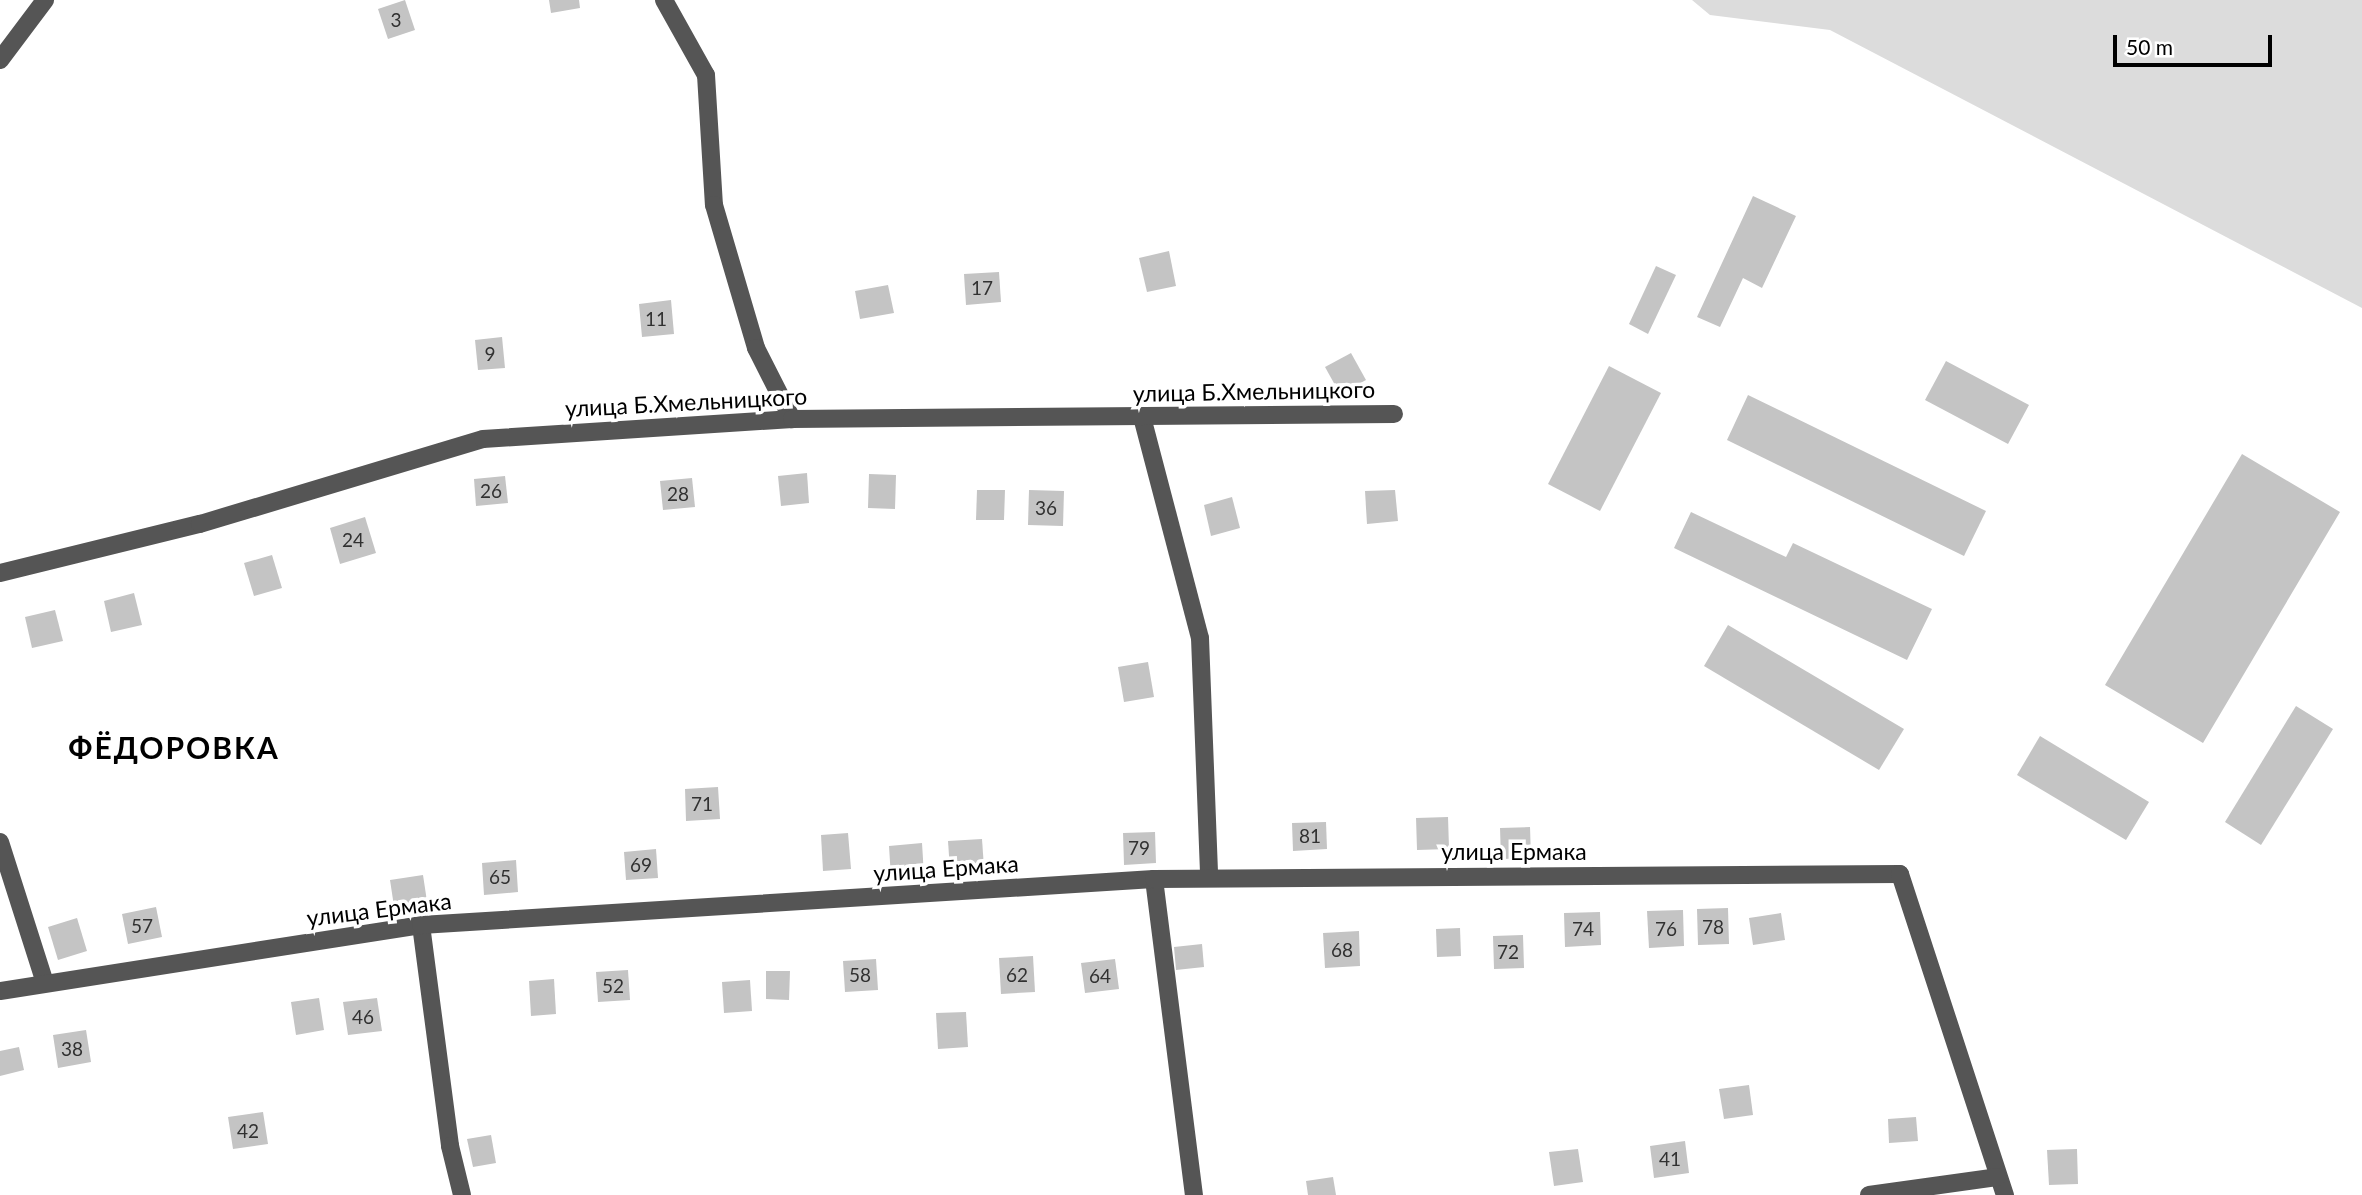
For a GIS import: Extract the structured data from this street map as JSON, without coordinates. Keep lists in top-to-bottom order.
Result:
{
  "streets": {
    "street": ["улица Б.Хмельницкого", "улица Ермака"]
  },
  "districts": ["ФЁДОРОВКА"],
  "house_numbers": [
    "3",
    "17",
    "11",
    "9",
    "26",
    "28",
    "36",
    "24",
    "71",
    "81",
    "79",
    "69",
    "65",
    "57",
    "78",
    "74",
    "76",
    "68",
    "72",
    "58",
    "62",
    "64",
    "52",
    "46",
    "38",
    "42",
    "41"
  ],
  "scale_bar": "50 m"
}
